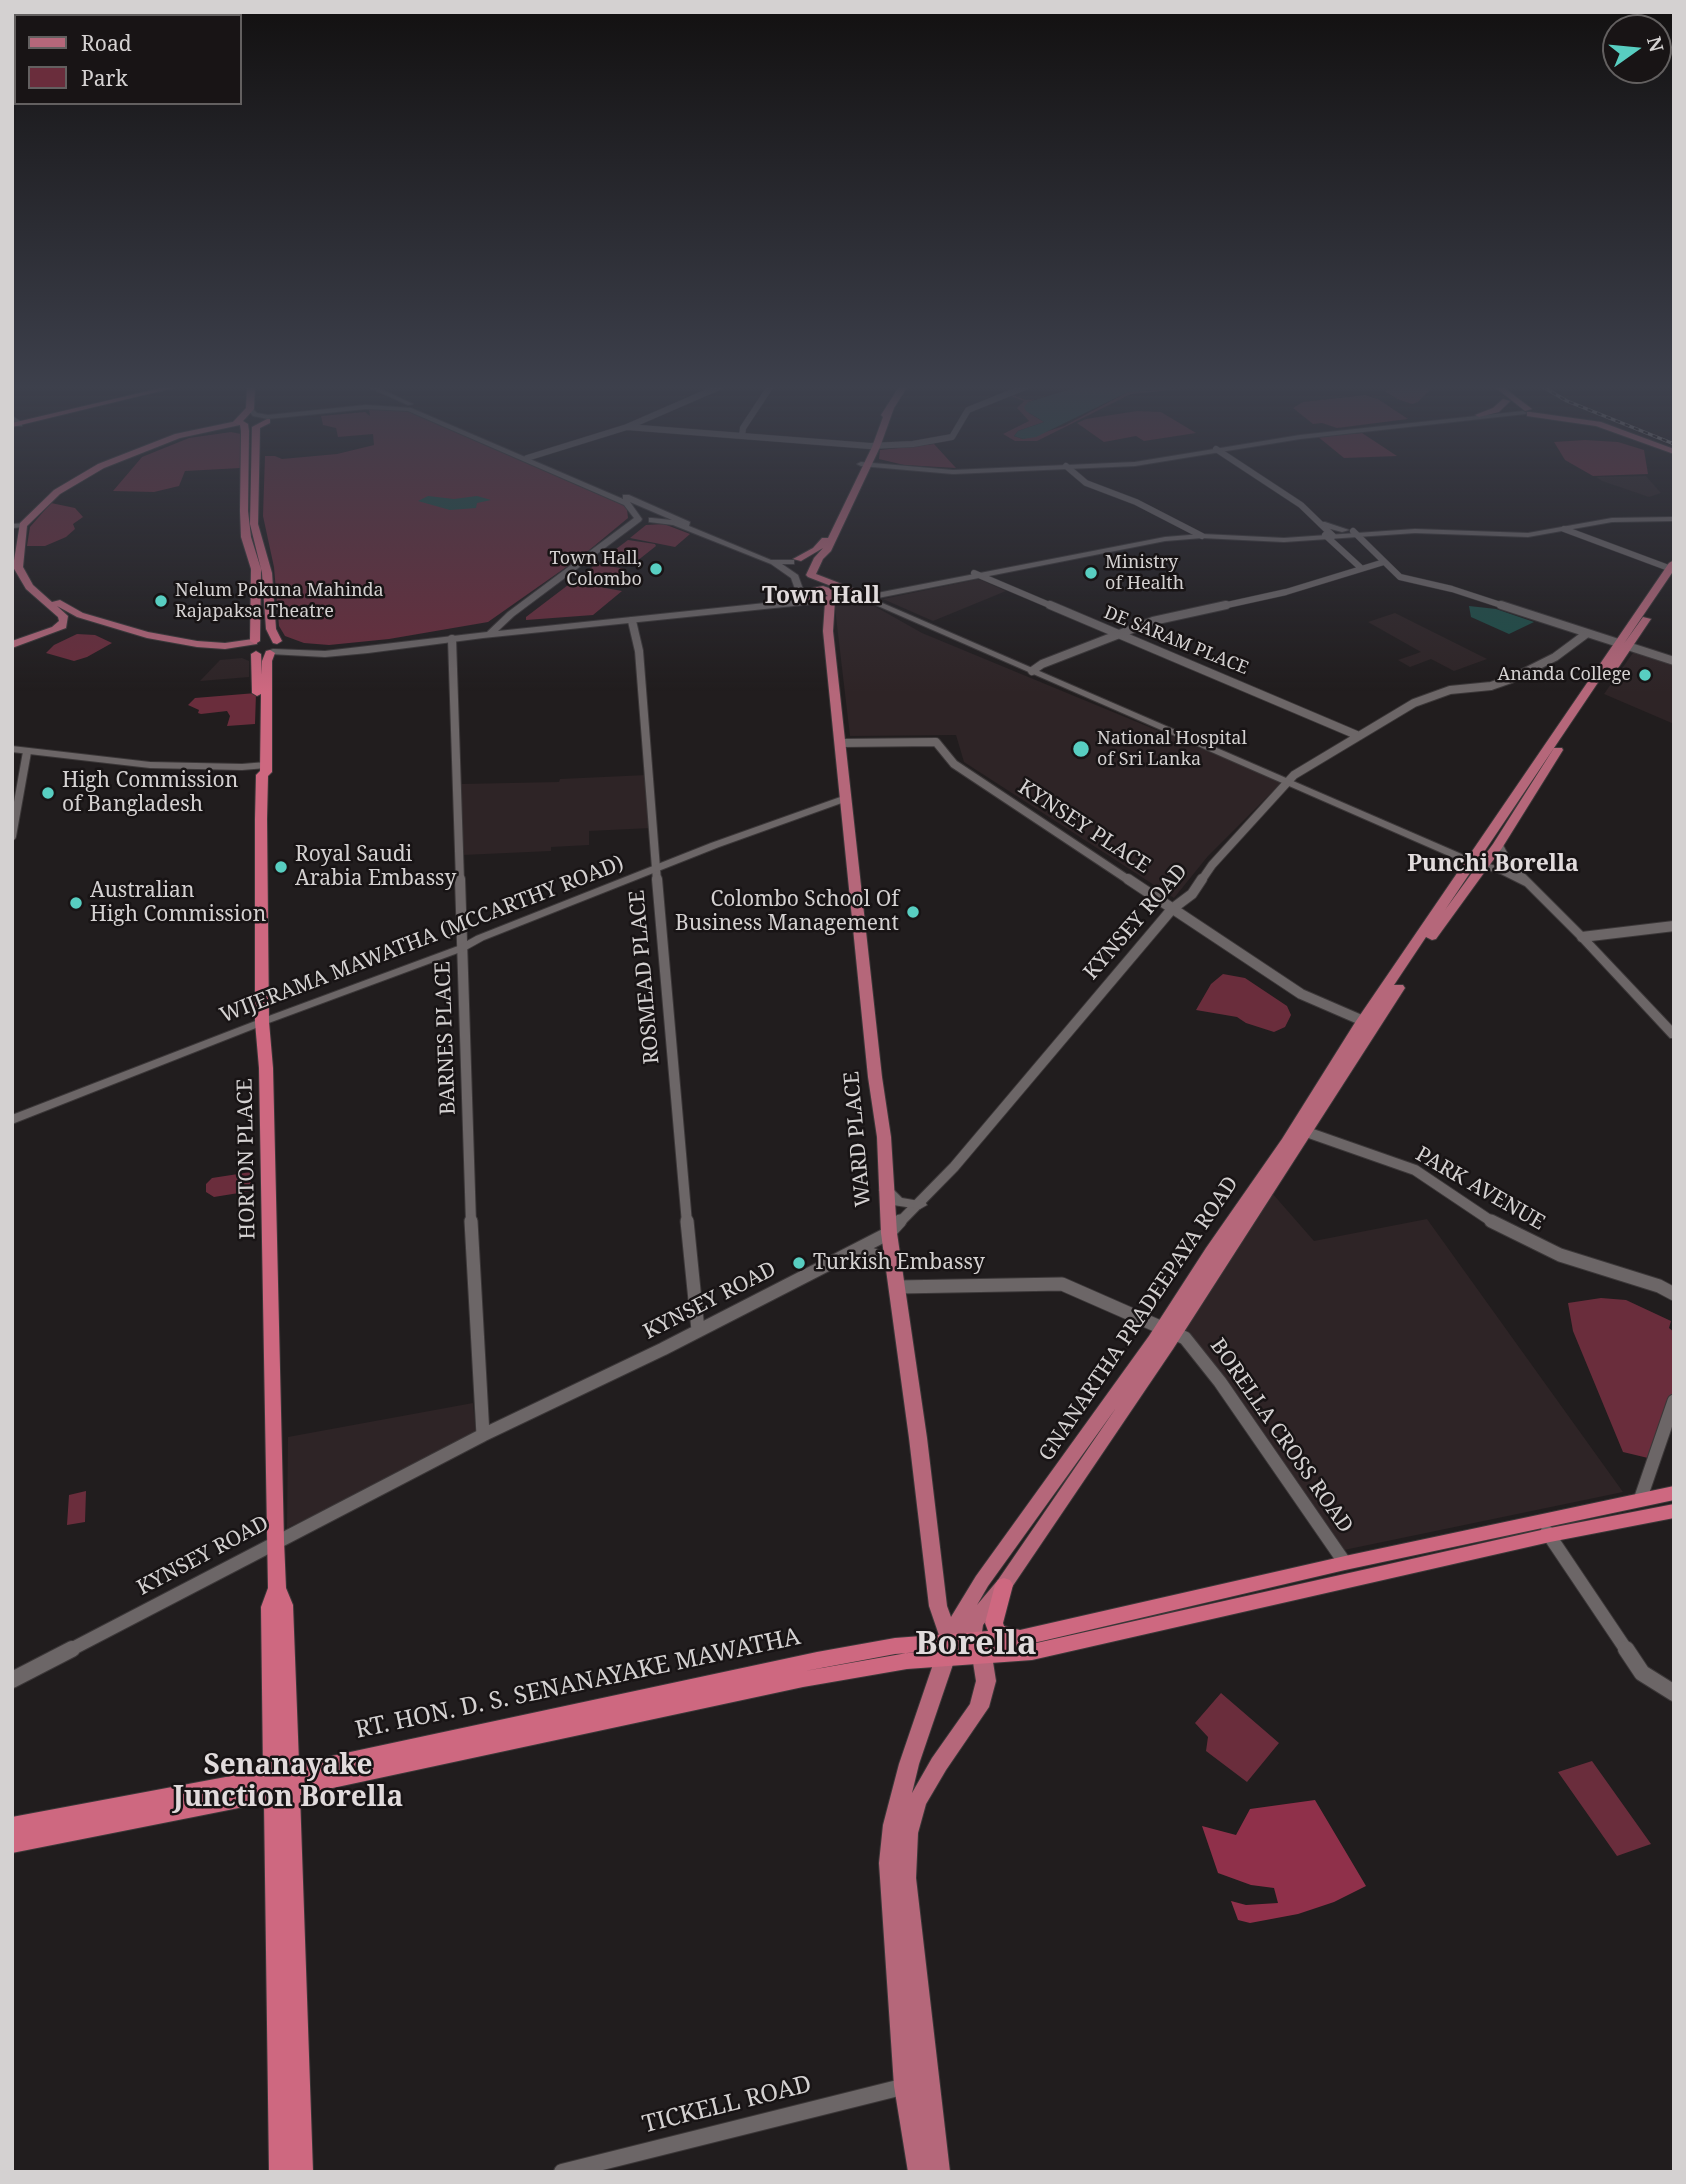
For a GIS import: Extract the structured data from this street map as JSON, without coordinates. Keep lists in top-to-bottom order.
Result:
{
  "streets": {
    "highway": ["HORTON PLACE", "RT. HON. D. S. SENANAYAKE MAWATHA"],
    "main road": ["WIJERAMA MAWATHA (MCCARTHY ROAD)", "WARD PLACE", "GNANARTHA PRADEEPAYA ROAD"],
    "street": [
      "DE SARAM PLACE",
      "KYNSEY PLACE",
      "KYNSEY ROAD",
      "ROSMEAD PLACE",
      "BARNES PLACE",
      "PARK AVENUE",
      "BORELLA CROSS ROAD",
      "TICKELL ROAD"
    ]
  },
  "crossings": [
    ["DE SARAM PLACE", "KYNSEY ROAD"],
    ["KYNSEY PLACE", "KYNSEY ROAD"],
    ["KYNSEY PLACE", "WARD PLACE"],
    ["KYNSEY PLACE", "GNANARTHA PRADEEPAYA ROAD"],
    ["KYNSEY ROAD", "ROSMEAD PLACE"],
    ["KYNSEY ROAD", "BARNES PLACE"],
    ["KYNSEY ROAD", "WARD PLACE"],
    ["KYNSEY ROAD", "HORTON PLACE"],
    ["WIJERAMA MAWATHA (MCCARTHY ROAD)", "ROSMEAD PLACE"],
    ["WIJERAMA MAWATHA (MCCARTHY ROAD)", "BARNES PLACE"],
    ["WIJERAMA MAWATHA (MCCARTHY ROAD)", "WARD PLACE"],
    ["WIJERAMA MAWATHA (MCCARTHY ROAD)", "HORTON PLACE"],
    ["WARD PLACE", "GNANARTHA PRADEEPAYA ROAD"],
    ["WARD PLACE", "BORELLA CROSS ROAD"],
    ["WARD PLACE", "RT. HON. D. S. SENANAYAKE MAWATHA"],
    ["HORTON PLACE", "RT. HON. D. S. SENANAYAKE MAWATHA"],
    ["PARK AVENUE", "GNANARTHA PRADEEPAYA ROAD"],
    ["GNANARTHA PRADEEPAYA ROAD", "BORELLA CROSS ROAD"],
    ["GNANARTHA PRADEEPAYA ROAD", "RT. HON. D. S. SENANAYAKE MAWATHA"],
    ["GNANARTHA PRADEEPAYA ROAD", "TICKELL ROAD"]
  ],
  "districts": [
    "Town Hall",
    "Punchi Borella",
    "Borella",
    "Senanayake Junction Borella"
  ],
  "places": [
    "Town Hall, Colombo",
    "Ministry of Health",
    "Nelum Pokuna Mahinda Rajapaksa Theatre",
    "Ananda College",
    "National Hospital of Sri Lanka",
    "High Commission of Bangladesh",
    "Royal Saudi Arabia Embassy",
    "Australian High Commission",
    "Colombo School Of Business Management",
    "Turkish Embassy"
  ],
  "legend": ["Road", "Park"],
  "north": "right"
}
